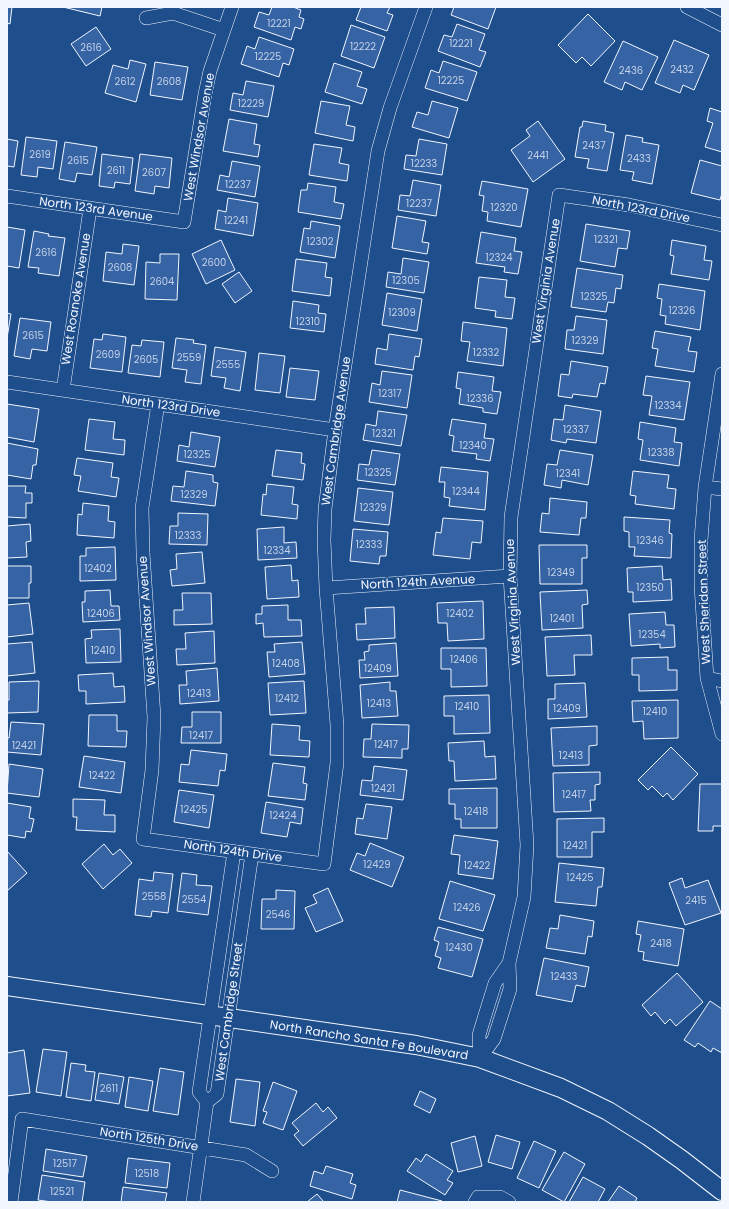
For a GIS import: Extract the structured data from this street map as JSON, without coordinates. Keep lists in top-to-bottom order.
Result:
{
  "streets": {
    "street": [
      "West Windsor Avenue",
      "North 123rd Avenue",
      "North 123rd Drive",
      "West Virginia Avenue",
      "West Roanoke Avenue",
      "West Cambridge Avenue",
      "North 124th Avenue",
      "West Sheridan Street",
      "North 124th Drive",
      "West Cambridge Street",
      "North Rancho Santa Fe Boulevard",
      "North 125th Drive"
    ]
  },
  "crossings": [
    ["West Windsor Avenue", "North 123rd Avenue"],
    ["West Windsor Avenue", "North 123rd Drive"],
    ["West Windsor Avenue", "North 124th Drive"],
    ["North 123rd Avenue", "West Roanoke Avenue"],
    ["North 123rd Drive", "West Virginia Avenue"],
    ["North 123rd Drive", "West Roanoke Avenue"],
    ["North 123rd Drive", "West Cambridge Avenue"],
    ["West Virginia Avenue", "North 124th Avenue"],
    ["West Virginia Avenue", "North Rancho Santa Fe Boulevard"],
    ["West Cambridge Avenue", "North 124th Avenue"],
    ["West Cambridge Avenue", "North 124th Drive"],
    ["North 124th Drive", "West Cambridge Street"],
    ["West Cambridge Street", "North Rancho Santa Fe Boulevard"]
  ],
  "house_numbers": [
    "12221",
    "12221",
    "12222",
    "2616",
    "12225",
    "2432",
    "2436",
    "12225",
    "2612",
    "2608",
    "12229",
    "2437",
    "2619",
    "2441",
    "2433",
    "2615",
    "12233",
    "2611",
    "2607",
    "12237",
    "12237",
    "12320",
    "12241",
    "12321",
    "12302",
    "2616",
    "12324",
    "2600",
    "2608",
    "12305",
    "2604",
    "12325",
    "12326",
    "12309",
    "12310",
    "2615",
    "12329",
    "12332",
    "2609",
    "2559",
    "2605",
    "2555",
    "12317",
    "12336",
    "12334",
    "12337",
    "12321",
    "12340",
    "12338",
    "12325",
    "12325",
    "12341",
    "12344",
    "12329",
    "12329",
    "12333",
    "12346",
    "12333",
    "12334",
    "12402",
    "12349",
    "12350",
    "12406",
    "12402",
    "12401",
    "12354",
    "12410",
    "12406",
    "12408",
    "12409",
    "12413",
    "12412",
    "12413",
    "12410",
    "12409",
    "12410",
    "12417",
    "12417",
    "12421",
    "12413",
    "12422",
    "12421",
    "12417",
    "12425",
    "12418",
    "12424",
    "12421",
    "12429",
    "12422",
    "12425",
    "2558",
    "2554",
    "2415",
    "12426",
    "2546",
    "2418",
    "12430",
    "12433",
    "2611",
    "12517",
    "12518",
    "12521"
  ]
}
